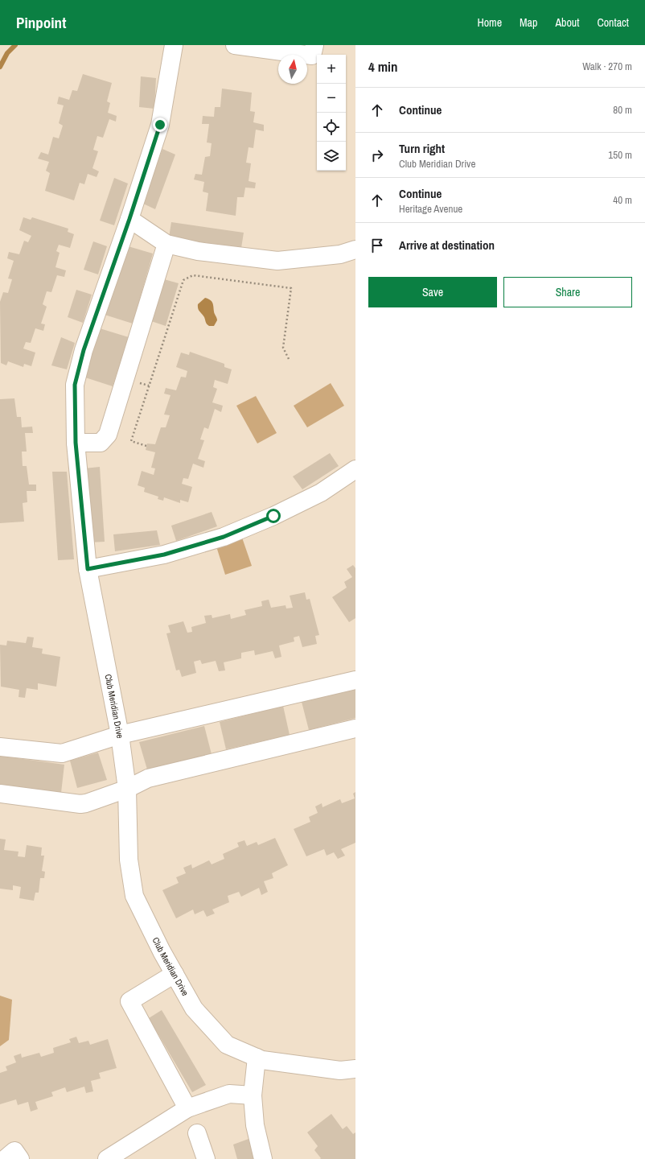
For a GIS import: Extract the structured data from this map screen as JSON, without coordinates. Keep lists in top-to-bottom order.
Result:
{
  "streets": {
    "street": ["Club Meridian Drive"]
  },
  "north": "top",
  "page": {
    "header": "Pinpoint",
    "nav": [
      "Home",
      "Map",
      "About",
      "Contact"
    ],
    "heading": ["4 min", "Walk · 270 m"],
    "map_buttons": ["+", "−"],
    "list": [
      ["Continue", "80 m"],
      ["Turn right", "Club Meridian Drive", "150 m"],
      ["Continue", "Heritage Avenue", "40 m"],
      "Arrive at destination"
    ],
    "buttons": ["Save", "Share"]
  }
}
